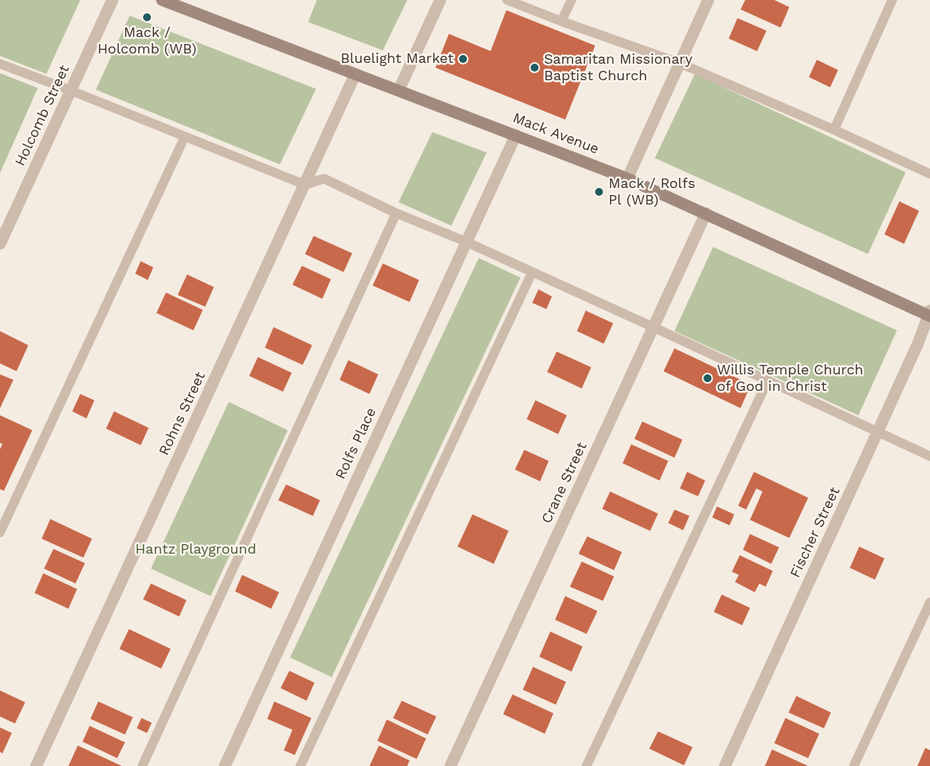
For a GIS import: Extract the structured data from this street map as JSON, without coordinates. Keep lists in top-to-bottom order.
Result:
{
  "streets": {
    "main road": ["Mack Avenue"],
    "street": [
      "Holcomb Street",
      "Rohns Street",
      "Rolfs Place",
      "Crane Street",
      "Fischer Street"
    ]
  },
  "crossings": [
    ["Mack Avenue", "Rohns Street"],
    ["Mack Avenue", "Rolfs Place"],
    ["Mack Avenue", "Crane Street"],
    ["Mack Avenue", "Fischer Street"]
  ],
  "parks": ["Hantz Playground"],
  "places": [
    "Mack / Holcomb (WB)",
    "Bluelight Market",
    "Samaritan Missionary Baptist Church",
    "Mack / Rolfs Pl (WB)",
    "Willis Temple Church of God in Christ"
  ]
}
